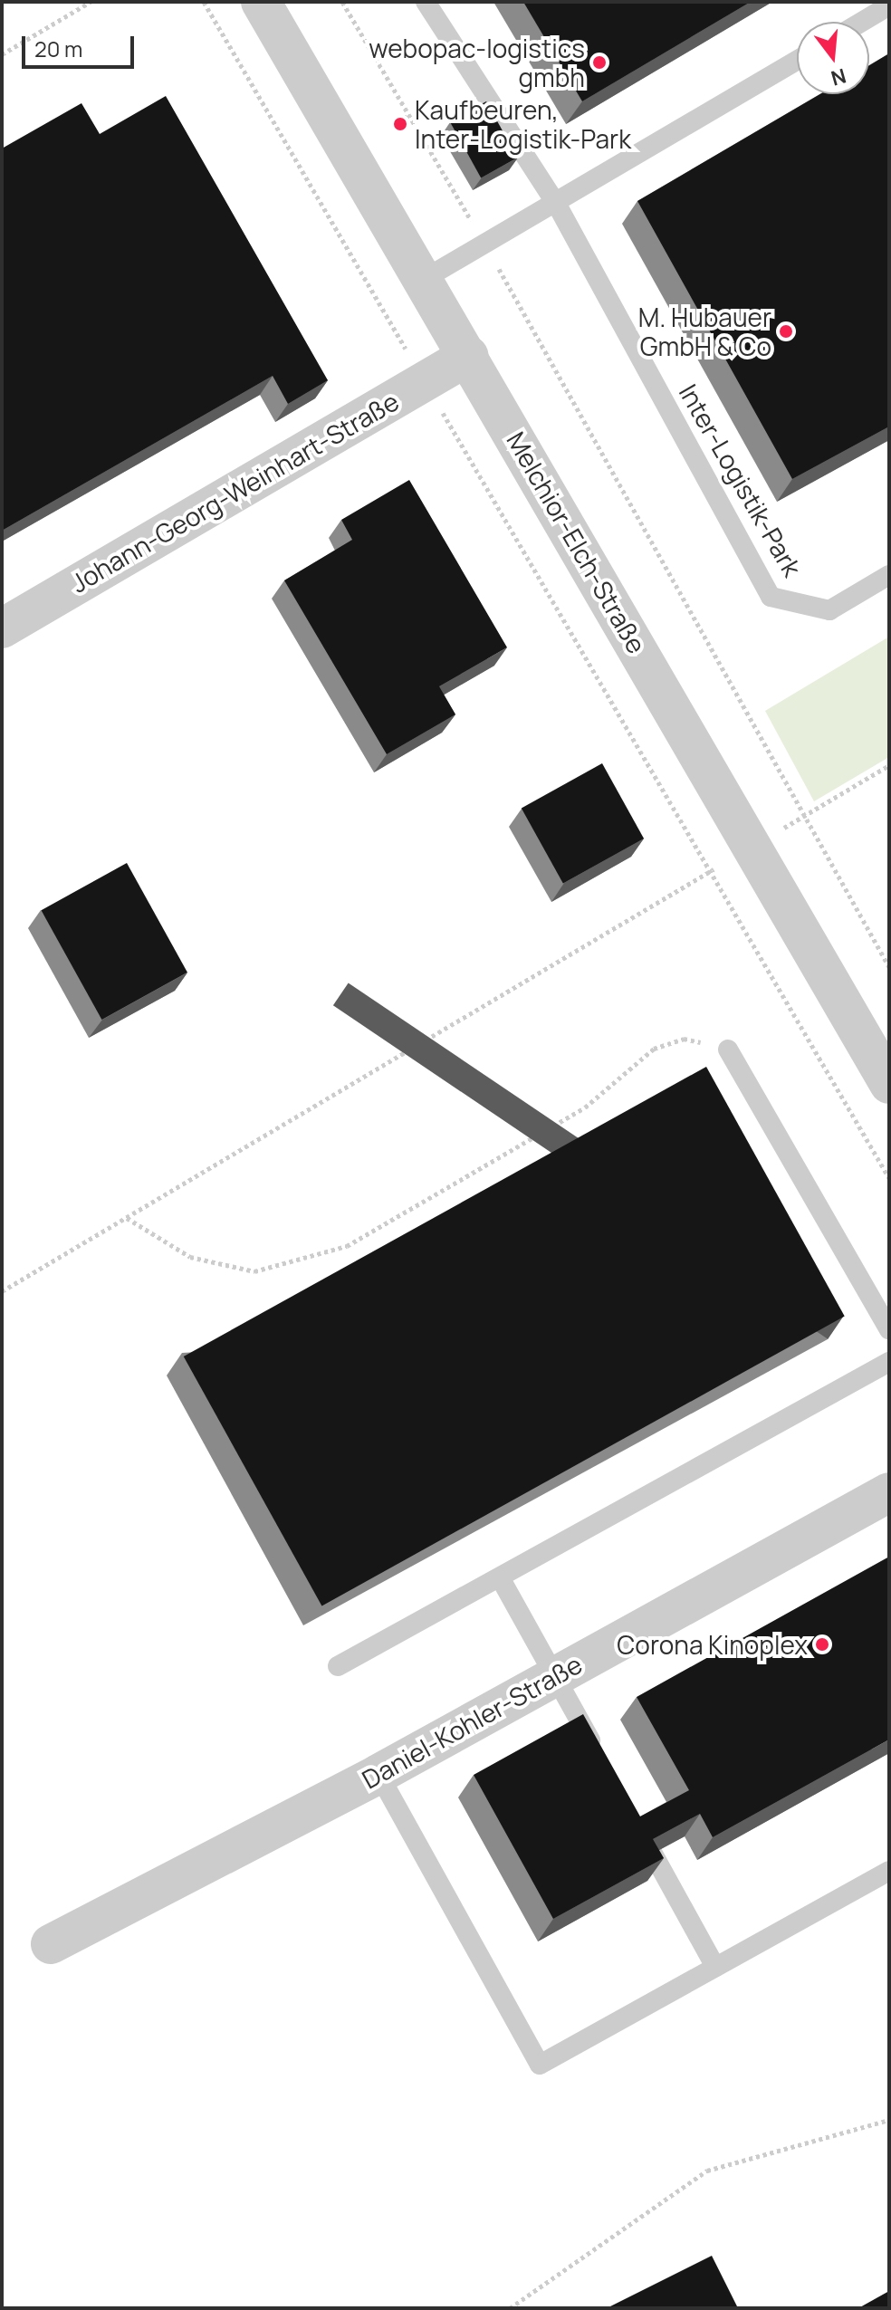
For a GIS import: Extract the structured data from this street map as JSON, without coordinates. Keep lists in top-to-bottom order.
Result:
{
  "streets": {
    "street": ["Johann-Georg-Weinhart-Straße", "Melchior-Elch-Straße", "Daniel-Kohler-Straße"],
    "lane": ["Inter-Logistik-Park"]
  },
  "crossings": [
    ["Johann-Georg-Weinhart-Straße", "Melchior-Elch-Straße"]
  ],
  "places": [
    "webopac-logistics gmbh",
    "Kaufbeuren, Inter-Logistik-Park",
    "M. Hubauer GmbH & Co",
    "Corona Kinoplex"
  ],
  "scale_bar": "20 m",
  "north": "bottom"
}
